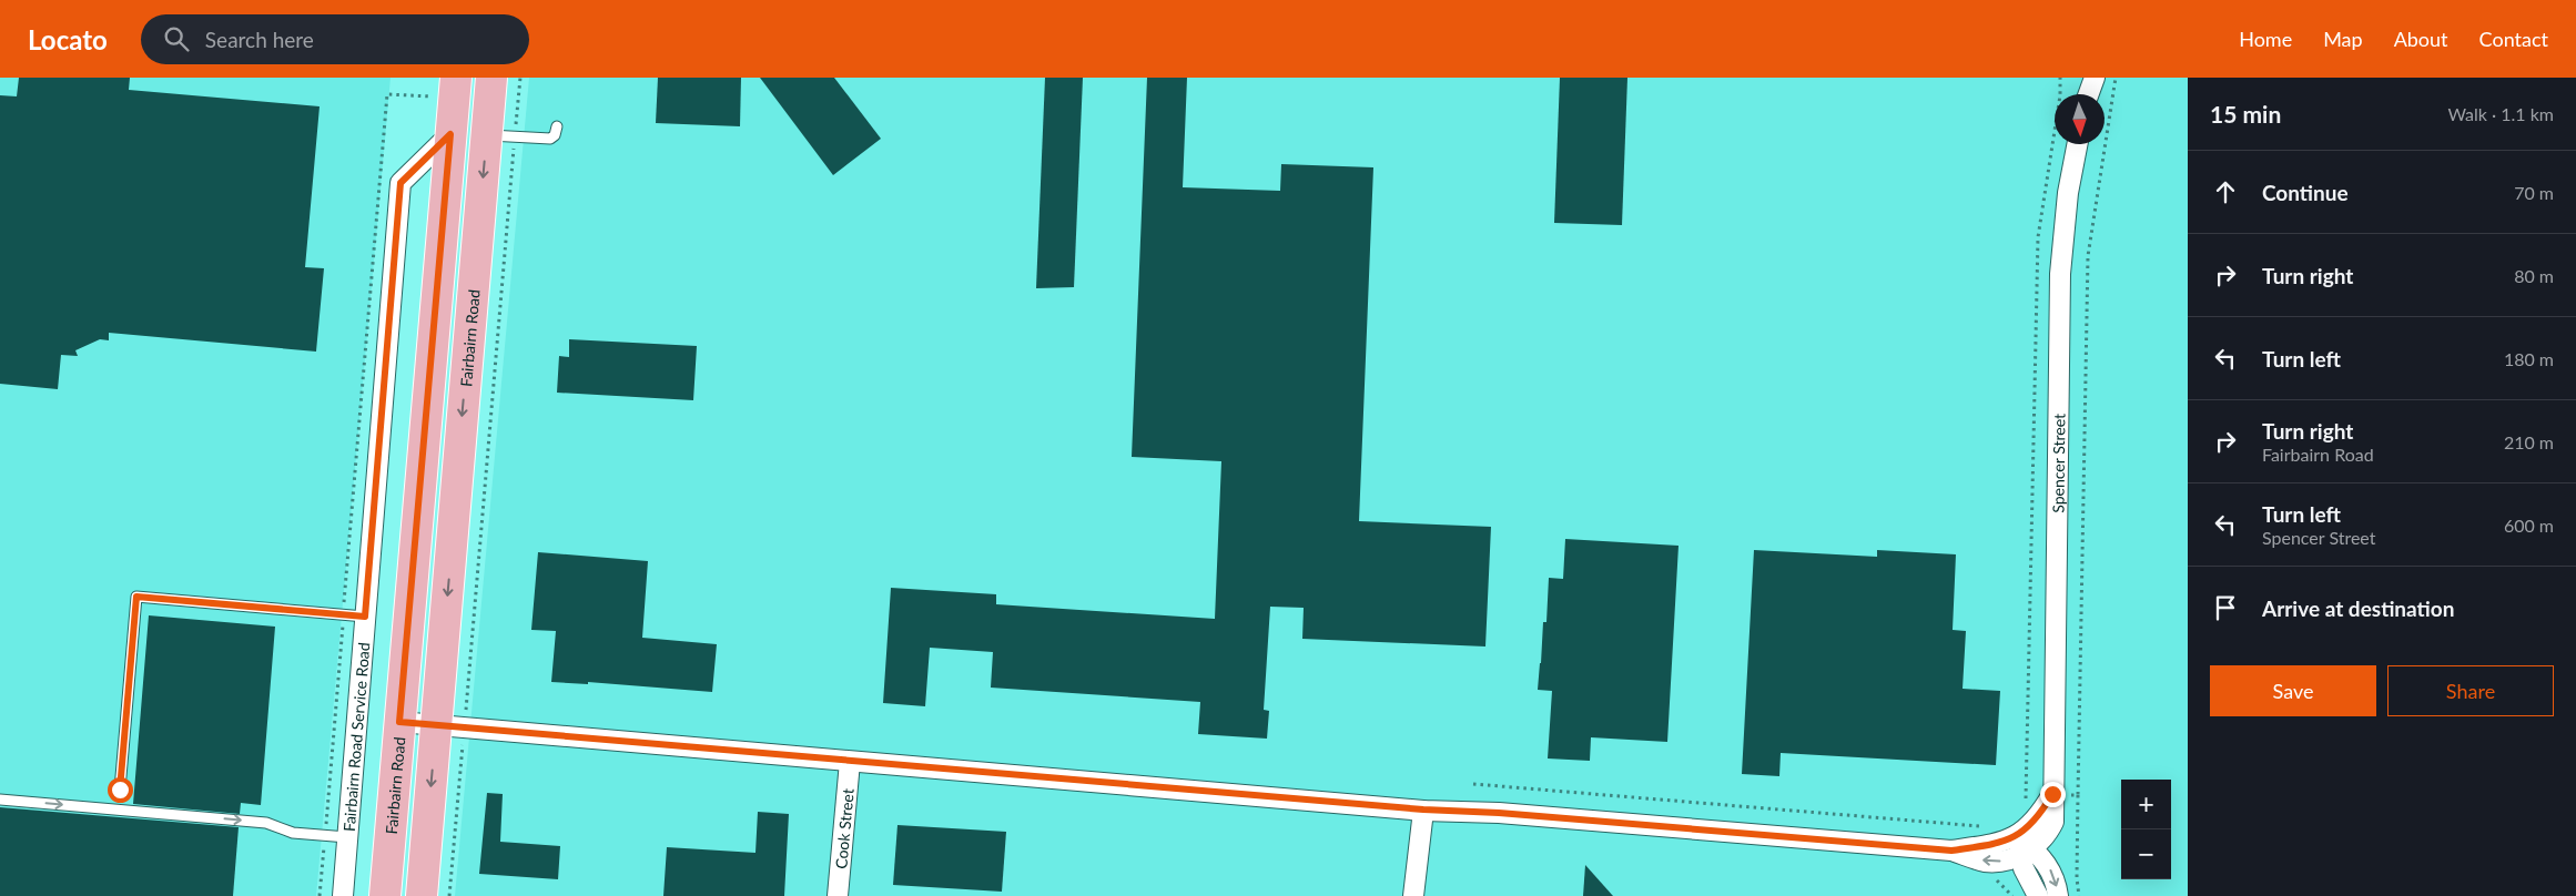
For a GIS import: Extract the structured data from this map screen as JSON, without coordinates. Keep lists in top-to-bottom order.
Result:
{
  "streets": {
    "main road": ["Fairbairn Road"],
    "street": ["Spencer Street", "Fairbairn Road Service Road", "Cook Street"]
  },
  "crossings": [
    ["Fairbairn Road", "Fairbairn Road Service Road"]
  ],
  "north": "bottom",
  "page": {
    "header": "Locato",
    "search": "Search here",
    "nav": [
      "Home",
      "Map",
      "About",
      "Contact"
    ],
    "heading": ["15 min", "Walk · 1.1 km"],
    "list": [
      ["Continue", "70 m"],
      ["Turn right", "80 m"],
      ["Turn left", "180 m"],
      ["Turn right", "Fairbairn Road", "210 m"],
      ["Turn left", "Spencer Street", "600 m"],
      "Arrive at destination"
    ],
    "buttons": ["Save", "Share"],
    "map_buttons": ["+", "−"]
  }
}
